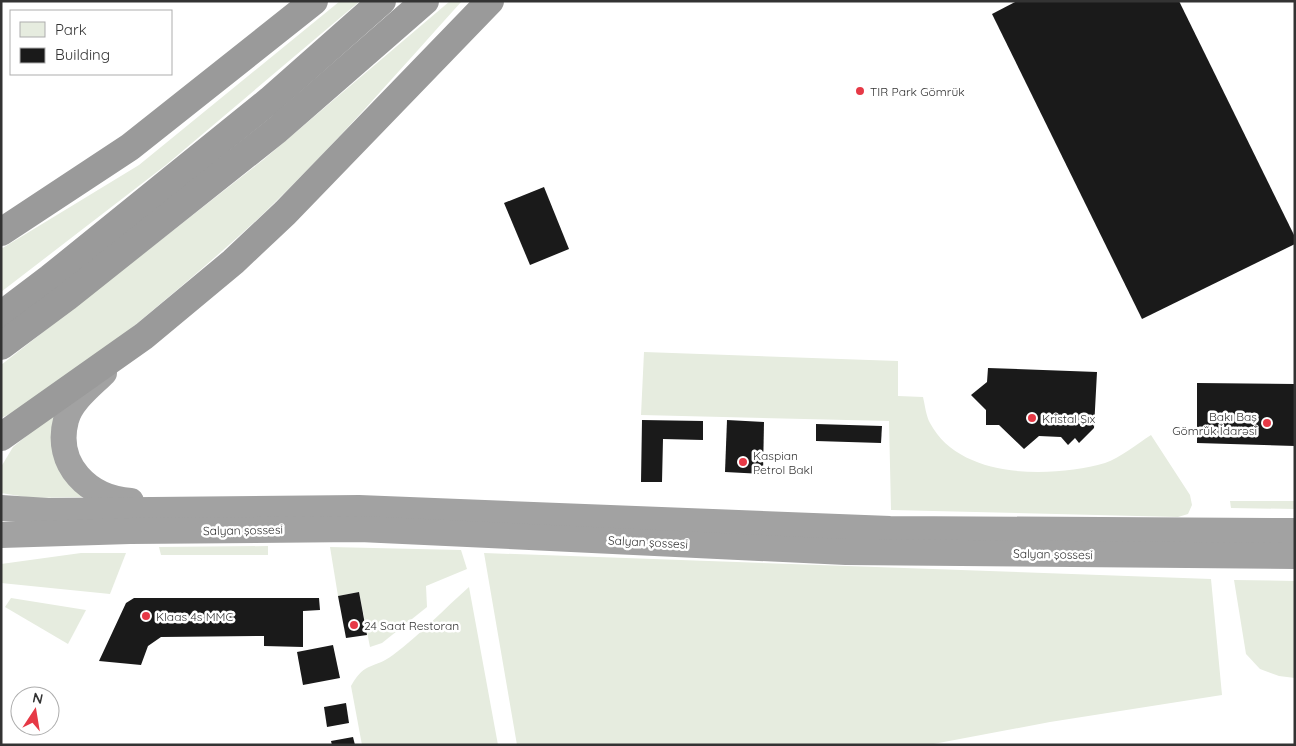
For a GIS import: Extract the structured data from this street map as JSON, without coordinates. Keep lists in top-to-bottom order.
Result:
{
  "streets": {
    "highway": ["Salyan şossesi"]
  },
  "places": [
    "TIR Park Gömrük",
    "Kristal Şıx",
    "Bakı Baş Gömrük İdarəsi",
    "Kaspian Petrol Bakl",
    "Klaas 4s MMC",
    "24 Saat Restoran"
  ],
  "legend": ["Park", "Building"],
  "north": "top"
}
